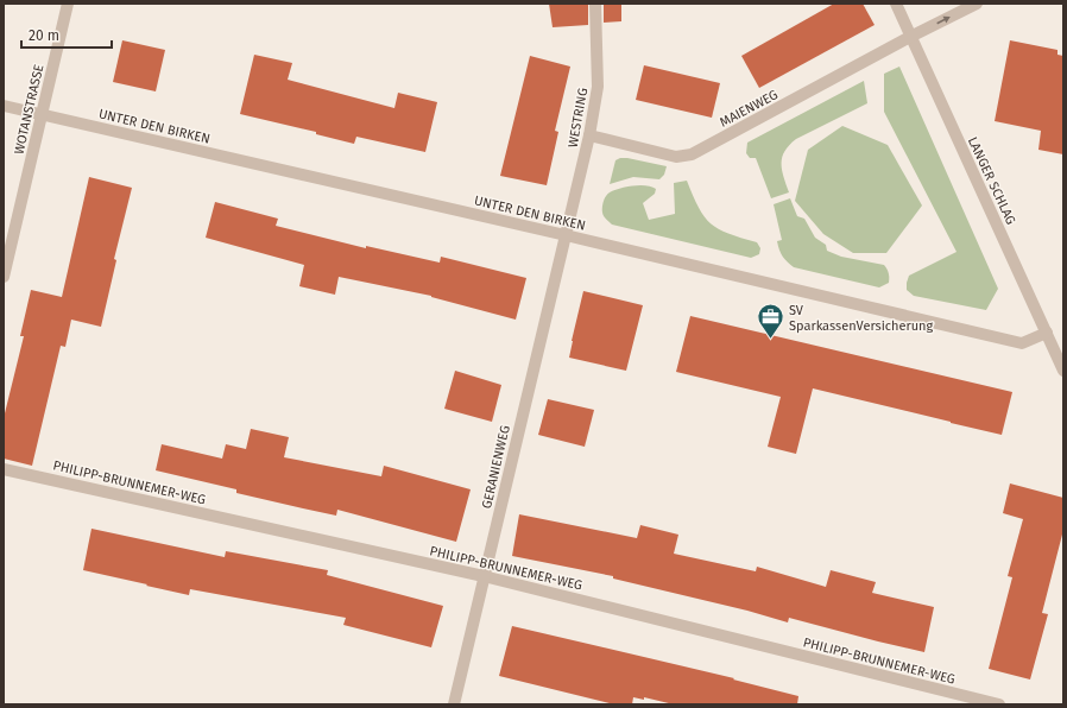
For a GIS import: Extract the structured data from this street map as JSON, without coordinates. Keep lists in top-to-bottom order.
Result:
{
  "streets": {
    "street": [
      "MAIENWEG",
      "WOTANSTRASSE",
      "WESTRING",
      "UNTER DEN BIRKEN",
      "LANGER SCHLAG",
      "GERANIENWEG",
      "PHILIPP-BRUNNEMER-WEG"
    ]
  },
  "crossings": [
    ["MAIENWEG", "WESTRING"],
    ["MAIENWEG", "LANGER SCHLAG"],
    ["WOTANSTRASSE", "UNTER DEN BIRKEN"],
    ["WESTRING", "UNTER DEN BIRKEN"],
    ["WESTRING", "GERANIENWEG"],
    ["UNTER DEN BIRKEN", "LANGER SCHLAG"],
    ["UNTER DEN BIRKEN", "GERANIENWEG"],
    ["GERANIENWEG", "PHILIPP-BRUNNEMER-WEG"]
  ],
  "places": {
    "office": ["SV SparkassenVersicherung"]
  },
  "scale_bar": "20 m"
}
